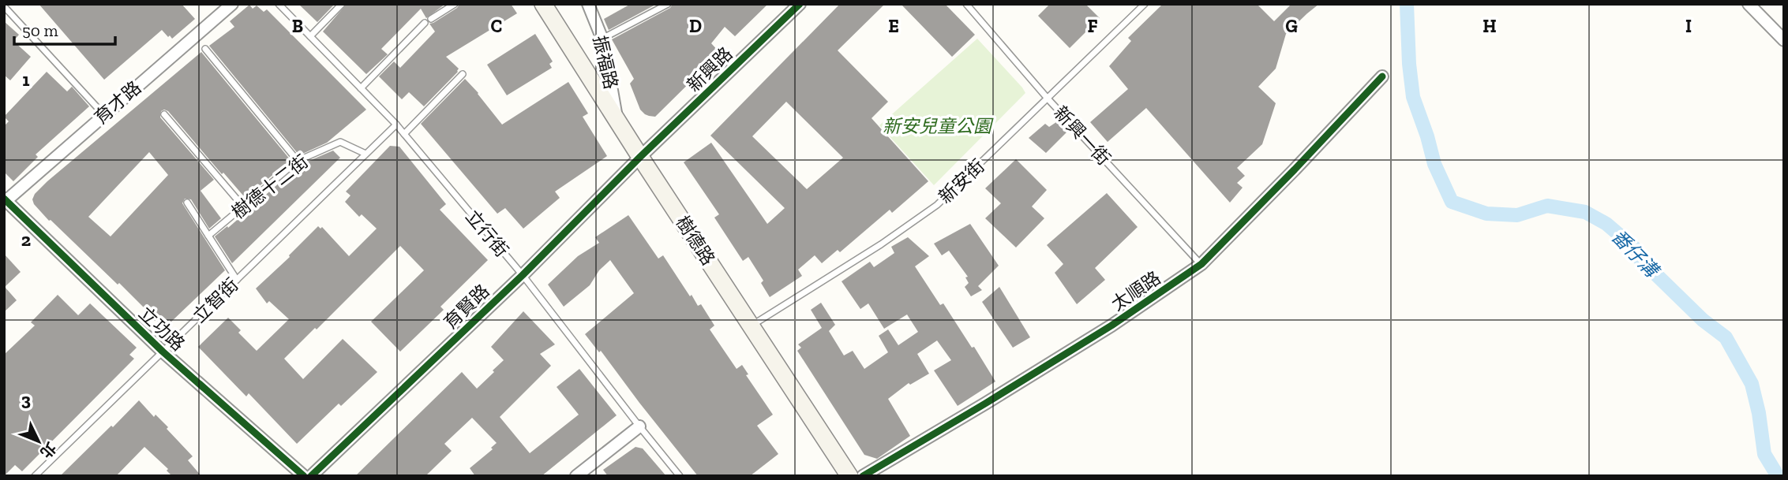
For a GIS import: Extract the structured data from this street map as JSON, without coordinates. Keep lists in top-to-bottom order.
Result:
{
  "streets": {
    "street": [
      "振福路",
      "新興路",
      "育才路",
      "樹德路",
      "太順路",
      "育賢路",
      "立功路"
    ],
    "lane": [
      "新興一街",
      "新安街",
      "樹德十二街",
      "立行街",
      "立智街"
    ]
  },
  "crossings": [
    ["振福路", "樹德路"],
    ["新興路", "樹德路"],
    ["新興路", "育賢路"],
    ["育才路", "立功路"],
    ["新興一街", "新安街"],
    ["新興一街", "太順路"],
    ["新安街", "樹德路"],
    ["樹德十二街", "立智街"],
    ["立行街", "立智街"],
    ["立行街", "育賢路"],
    ["樹德路", "育賢路"],
    ["立智街", "立功路"]
  ],
  "water": ["番仔溝"],
  "parks": ["新安兒童公園"],
  "scale_bar": "50 m",
  "north": "bottom right",
  "grid": {
    "columns": [
      "B",
      "C",
      "D",
      "E",
      "F",
      "G",
      "H",
      "I"
    ],
    "rows": ["1", "2", "3"]
  }
}
